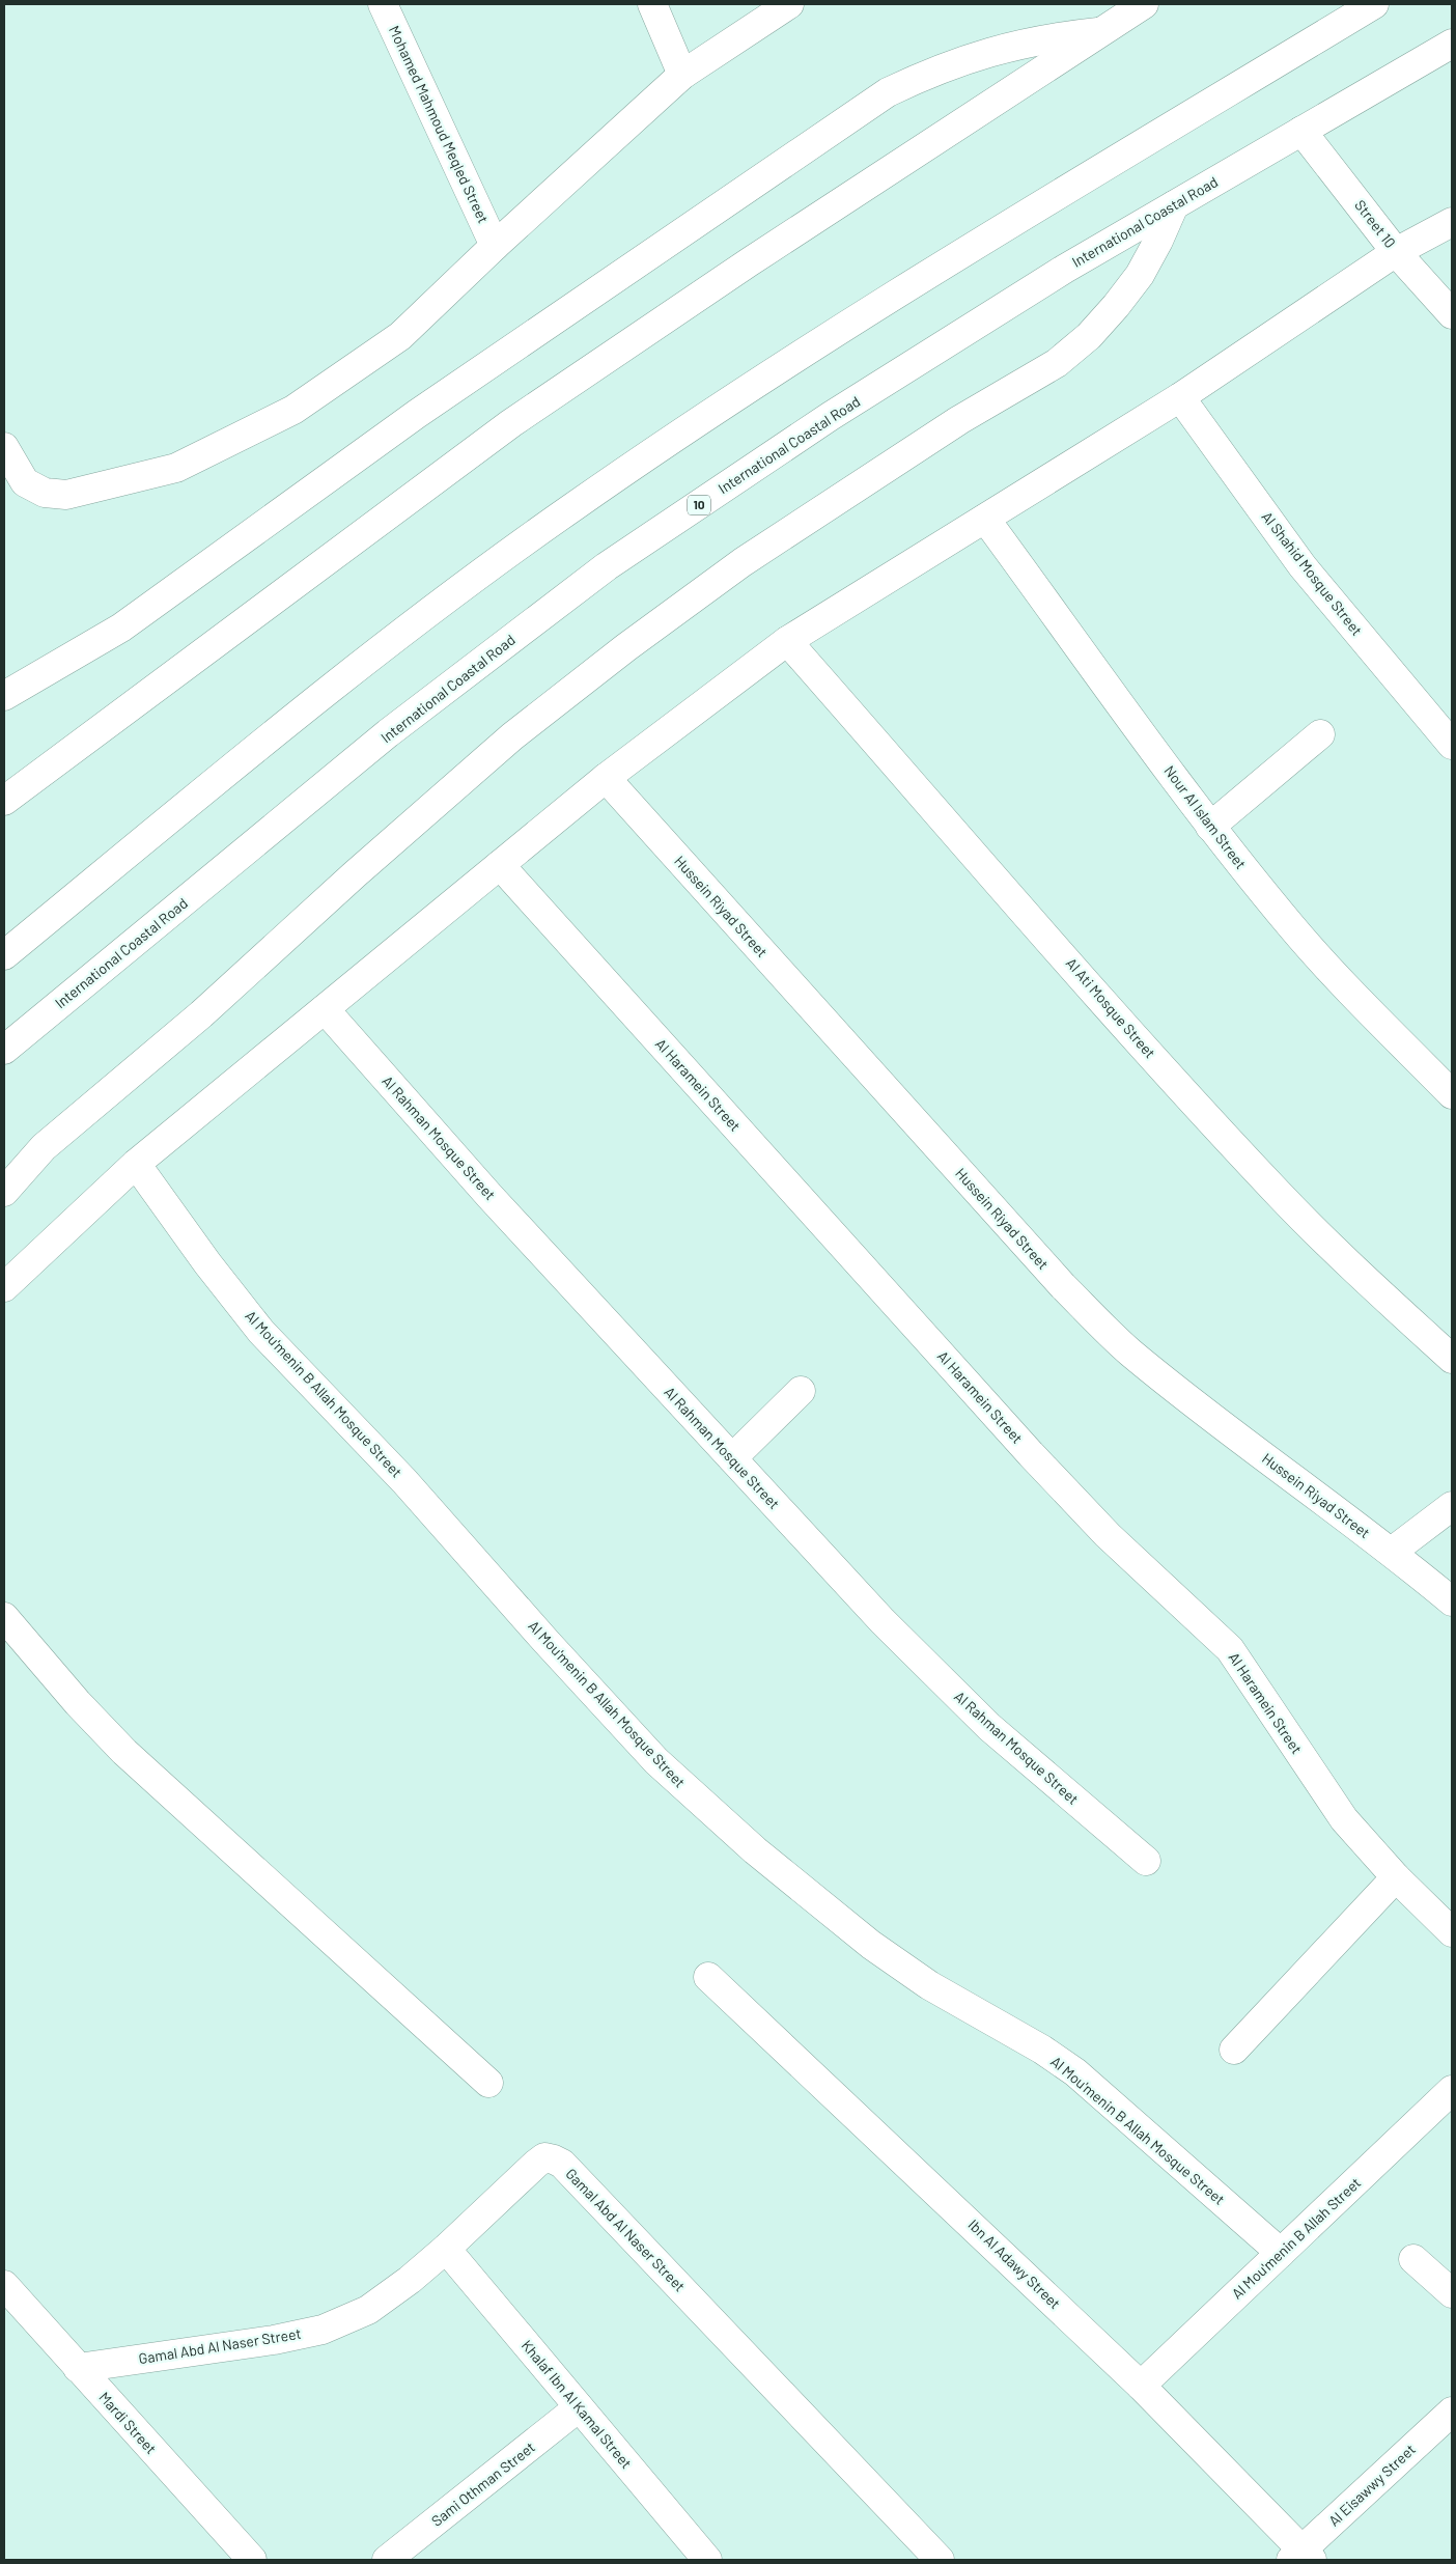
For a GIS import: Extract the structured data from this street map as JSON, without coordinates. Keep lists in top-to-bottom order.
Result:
{
  "streets": {
    "main road": [
      "Mohamed Mahmoud Meqled Street",
      "International Coastal Road",
      "Street 10",
      "10",
      "Al Shahid Mosque Street",
      "Nour Al Islam Street",
      "Hussein Riyad Street",
      "Al Ati Mosque Street",
      "Al Haramein Street",
      "Al Rahman Mosque Street",
      "Al Mou'menin B Allah Mosque Street",
      "Gamal Abd Al Naser Street",
      "Al Mou'menin B Allah Street",
      "Ibn Al Adawy Street",
      "Khalaf Ibn Al Kamal Street",
      "Mardi Street",
      "Sami Othman Street",
      "Al Eisawwy Street"
    ]
  },
  "crossings": [
    ["International Coastal Road", "Street 10"],
    ["Al Mou'menin B Allah Mosque Street", "Al Mou'menin B Allah Street"],
    ["Gamal Abd Al Naser Street", "Khalaf Ibn Al Kamal Street"],
    ["Gamal Abd Al Naser Street", "Mardi Street"],
    ["Al Mou'menin B Allah Street", "Ibn Al Adawy Street"],
    ["Ibn Al Adawy Street", "Al Eisawwy Street"],
    ["Khalaf Ibn Al Kamal Street", "Sami Othman Street"]
  ]
}
